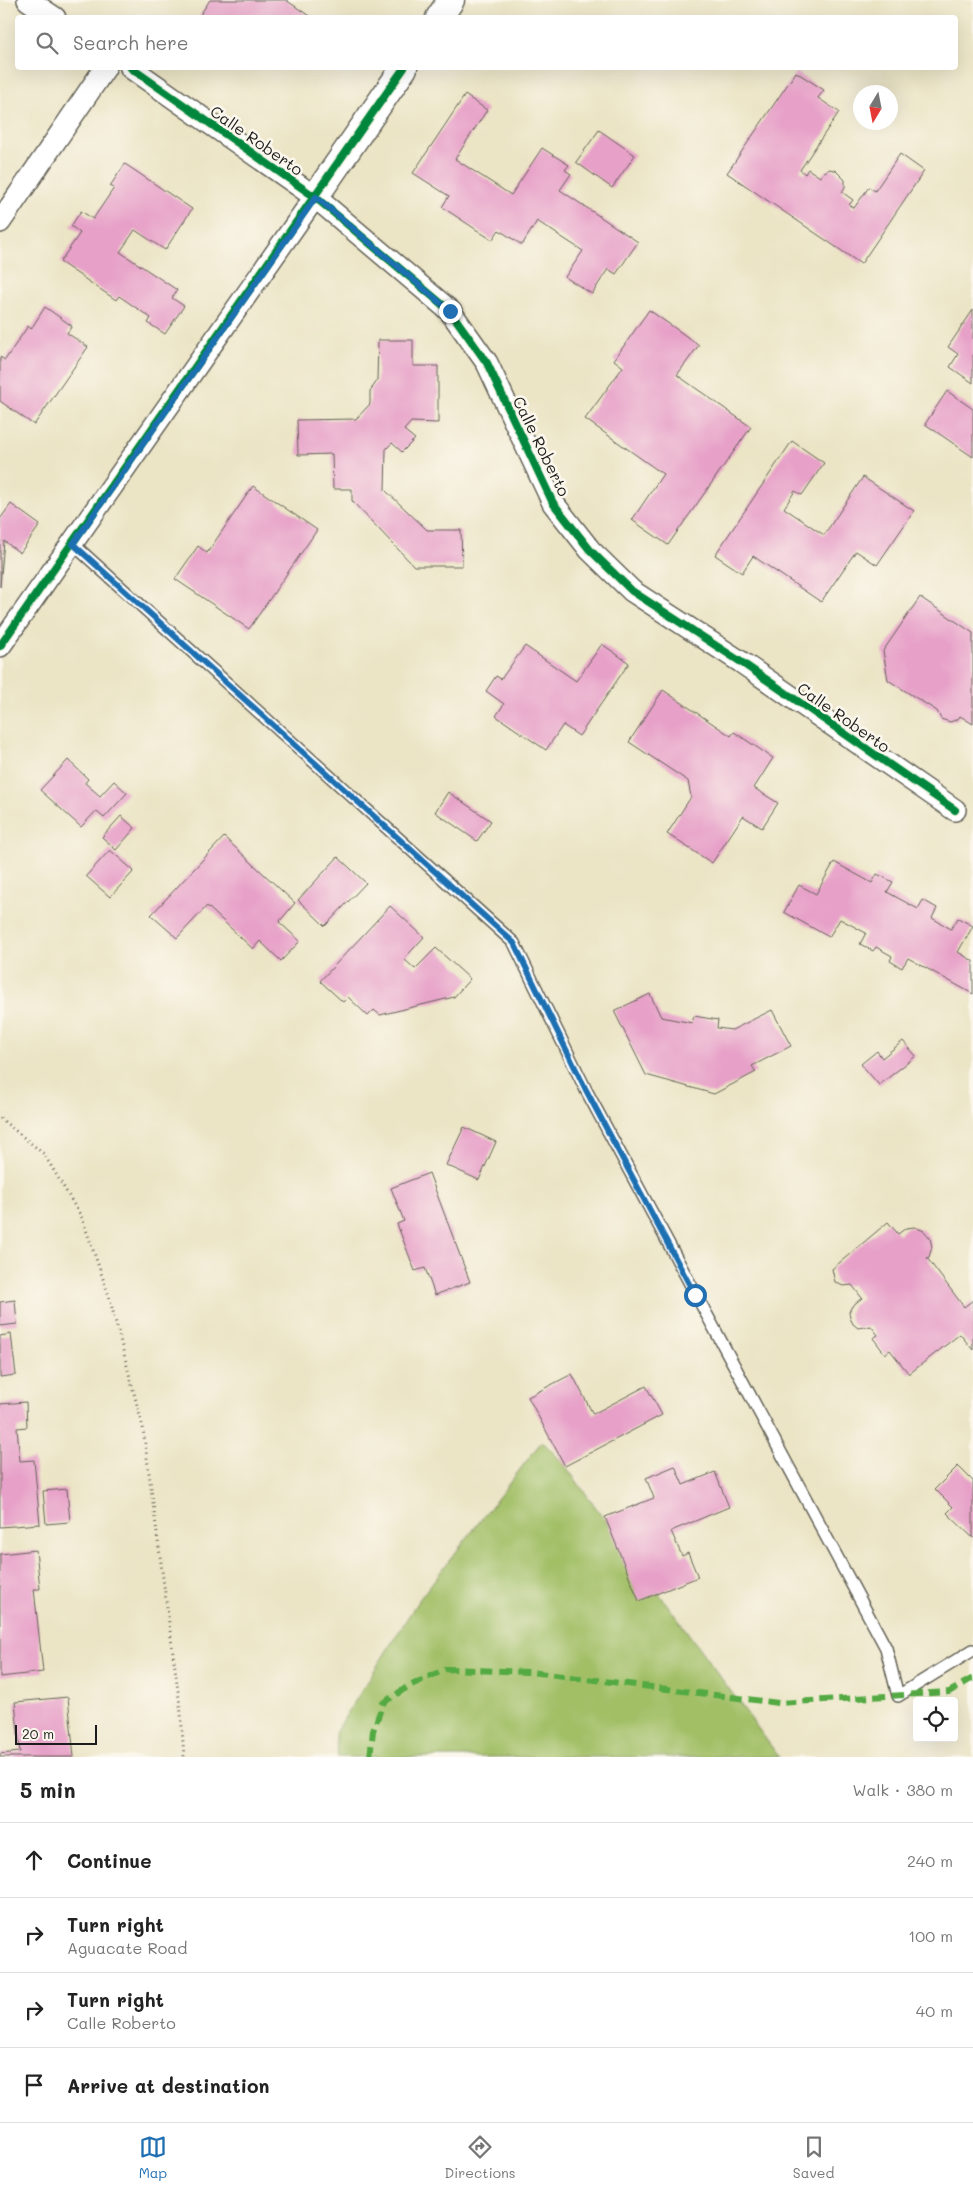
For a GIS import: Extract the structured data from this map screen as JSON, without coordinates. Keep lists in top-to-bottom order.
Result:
{
  "streets": {
    "street": ["Calle Roberto"]
  },
  "scale_bar": "20 m",
  "north": "bottom",
  "page": {
    "search": "Search here",
    "scale": "20 m",
    "heading": ["5 min", "Walk · 380 m"],
    "list": [
      ["Continue", "240 m"],
      ["Turn right", "Aguacate Road", "100 m"],
      ["Turn right", "Calle Roberto", "40 m"],
      "Arrive at destination"
    ],
    "nav": ["Map", "Directions", "Saved"]
  }
}
